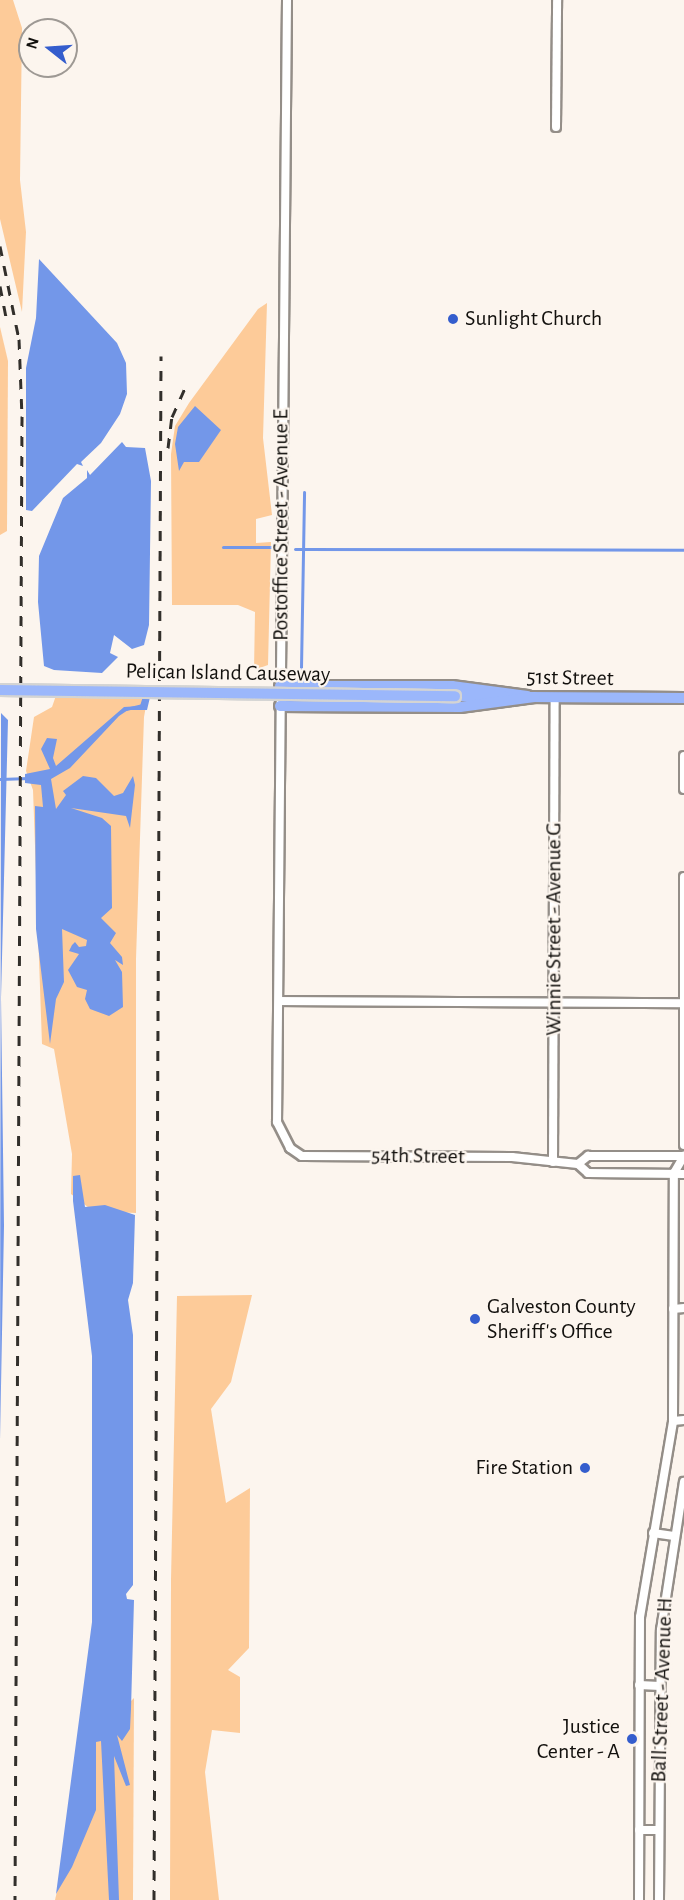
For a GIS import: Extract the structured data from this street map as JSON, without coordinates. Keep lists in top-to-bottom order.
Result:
{
  "streets": {
    "main road": ["Pelican Island Causeway", "51st Street"],
    "street": [
      "Postoffice Street - Avenue E",
      "Winnie Street - Avenue G",
      "54th Street",
      "Ball Street - Avenue H"
    ]
  },
  "crossings": [
    ["Postoffice Street - Avenue E", "54th Street"],
    ["Pelican Island Causeway", "51st Street"],
    ["51st Street", "Winnie Street - Avenue G"],
    ["Winnie Street - Avenue G", "54th Street"],
    ["54th Street", "Ball Street - Avenue H"]
  ],
  "places": [
    "Sunlight Church",
    "Galveston County Sheriff's Office",
    "Fire Station",
    "Justice Center - A"
  ],
  "north": "left"
}
